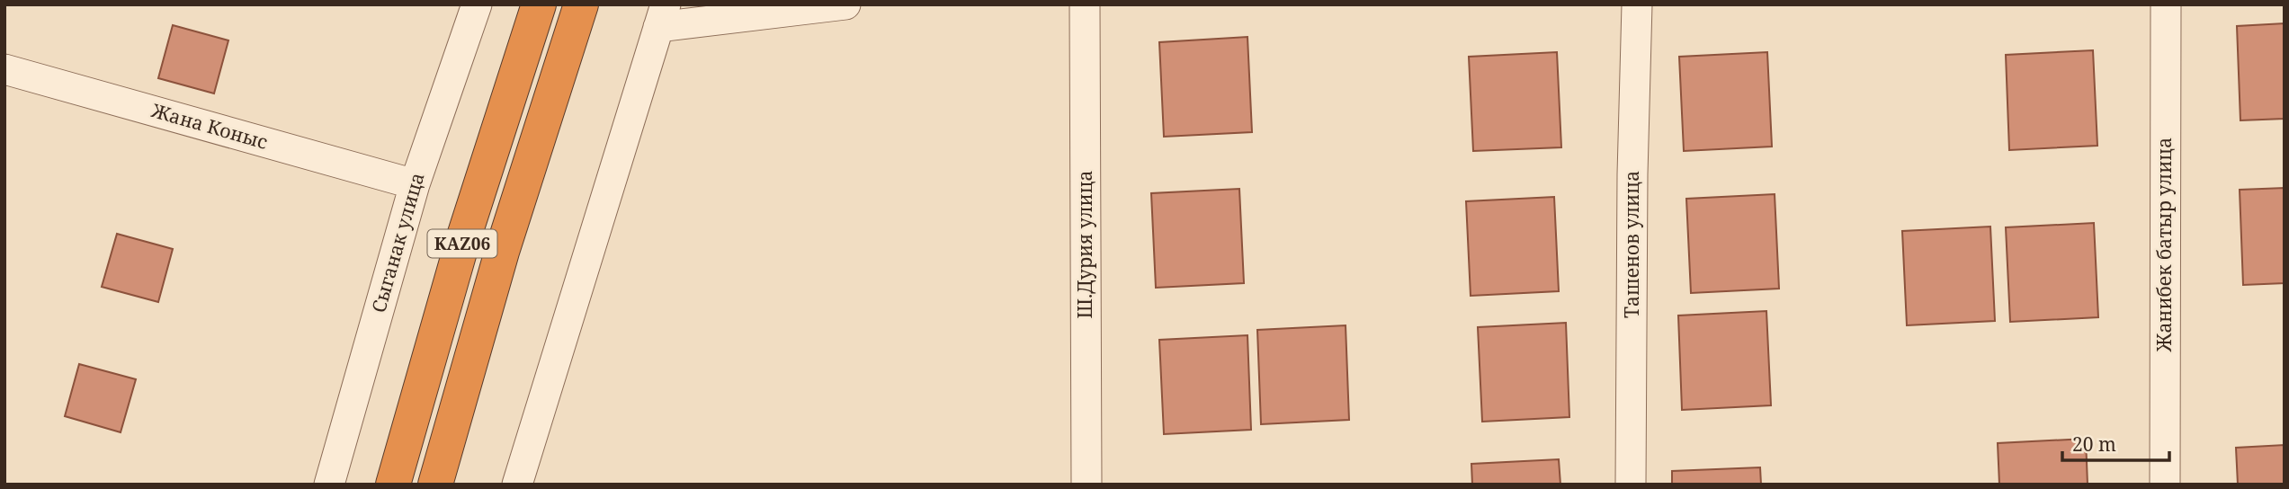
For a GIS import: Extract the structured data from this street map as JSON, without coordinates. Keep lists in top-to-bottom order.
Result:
{
  "streets": {
    "highway": ["KАZ06"],
    "street": [
      "Жана Коныс",
      "Сыганак улица",
      "Ш.Дурия улица",
      "Ташенов улица",
      "Жанибек батыр улица"
    ]
  },
  "crossings": [
    ["Жана Коныс", "Сыганак улица"]
  ],
  "scale_bar": "20 m"
}
